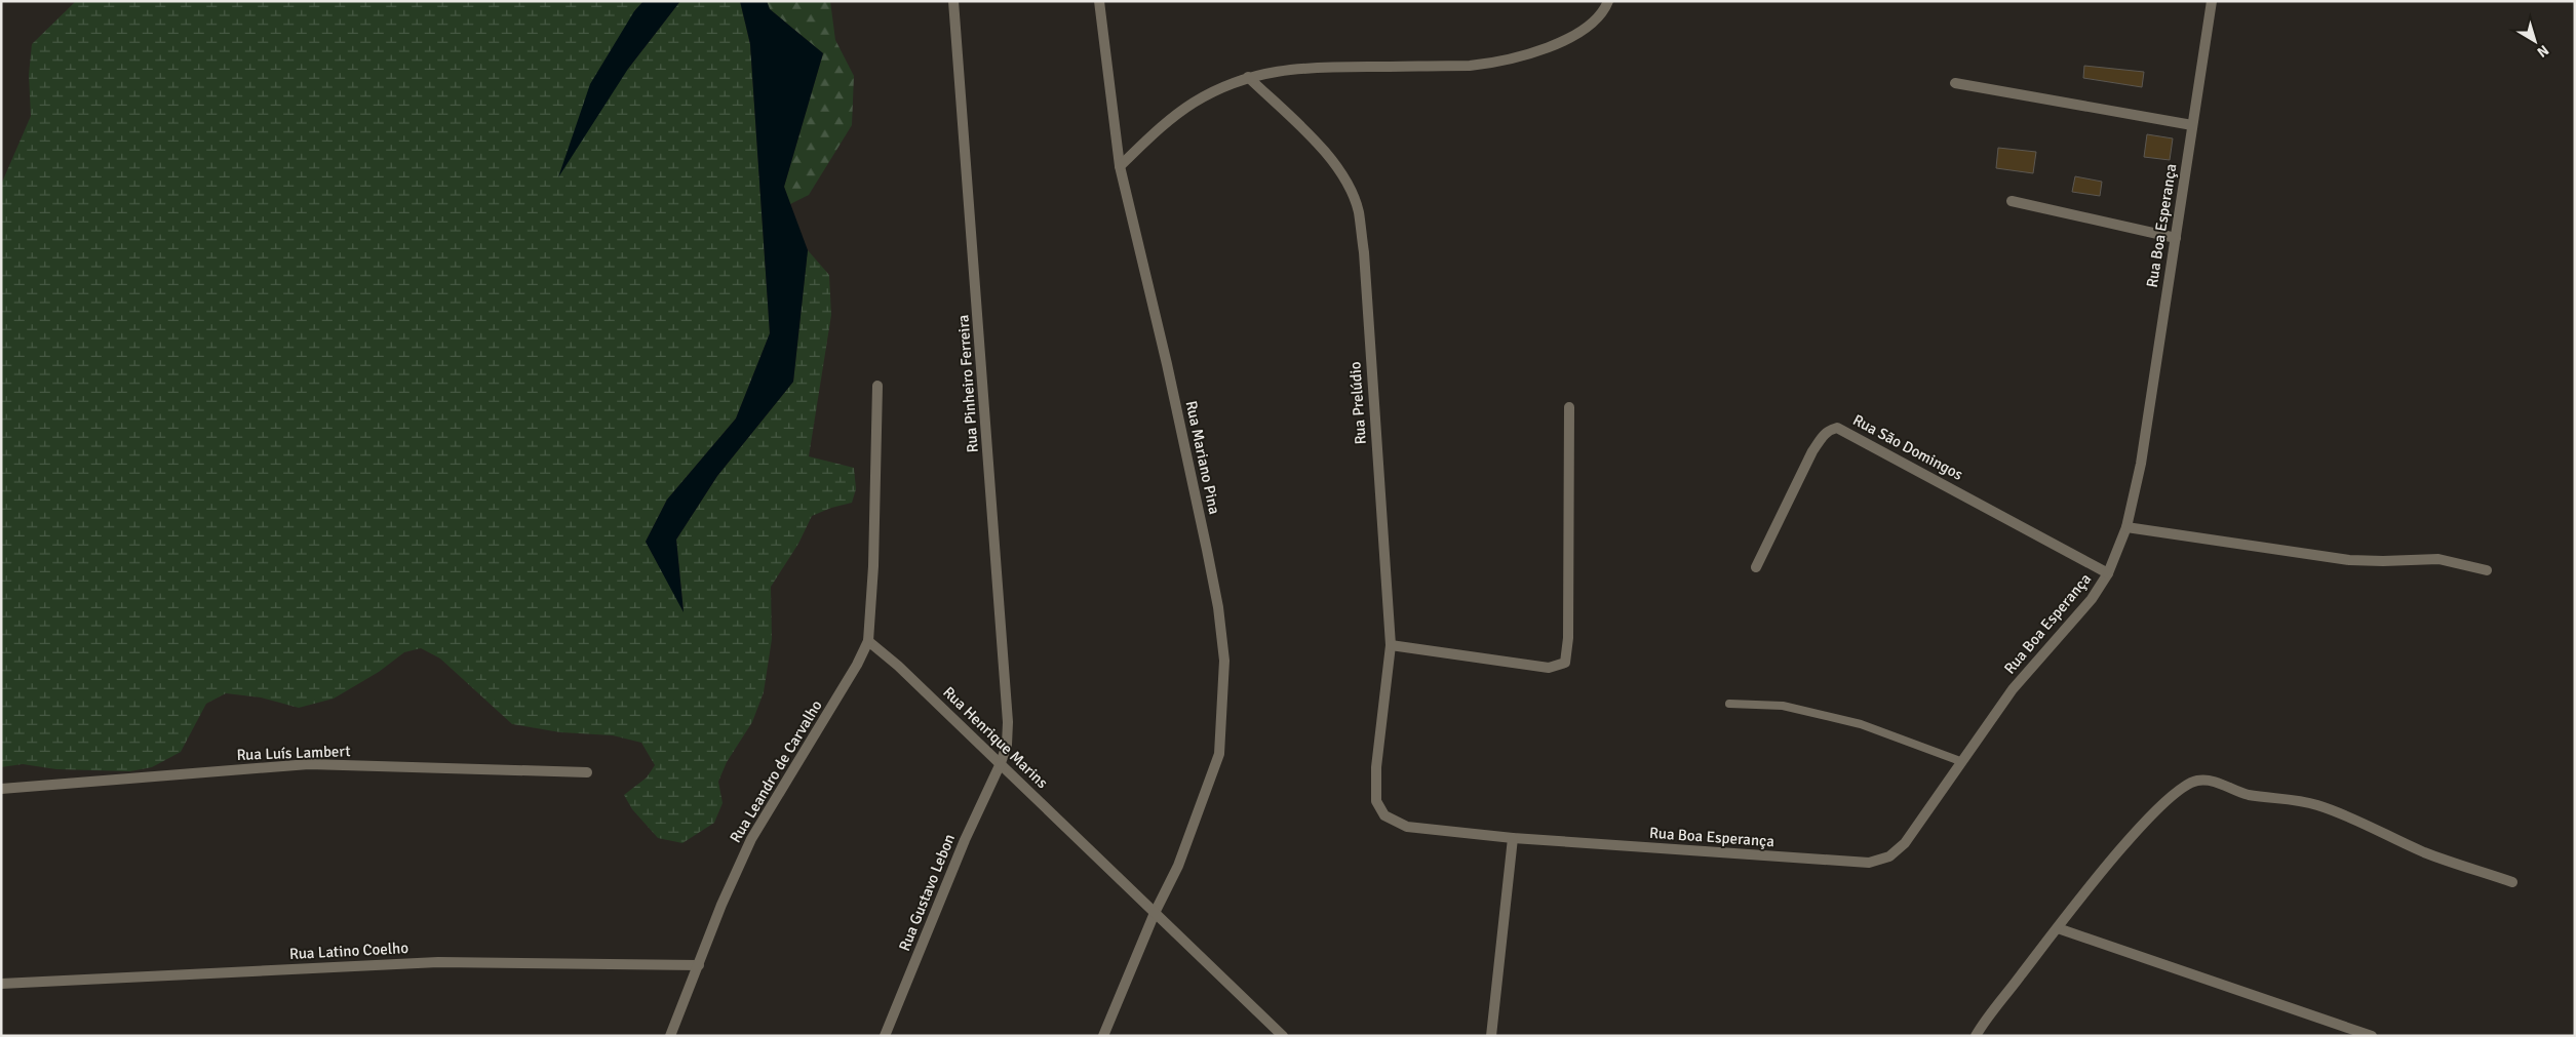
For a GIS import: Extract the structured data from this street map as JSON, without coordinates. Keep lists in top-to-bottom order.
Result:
{
  "streets": {
    "street": [
      "Rua Boa Esperança",
      "Rua Pinheiro Ferreira",
      "Rua Prelúdio",
      "Rua São Domingos",
      "Rua Mariano Pina",
      "Rua Henrique Marins",
      "Rua Luís Lambert",
      "Rua Leandro de Carvalho",
      "Rua Gustavo Lebon",
      "Rua Latino Coelho"
    ]
  },
  "crossings": [
    ["Rua Boa Esperança", "Rua Prelúdio"],
    ["Rua Boa Esperança", "Rua São Domingos"],
    ["Rua Pinheiro Ferreira", "Rua Henrique Marins"],
    ["Rua Pinheiro Ferreira", "Rua Gustavo Lebon"],
    ["Rua Mariano Pina", "Rua Henrique Marins"],
    ["Rua Henrique Marins", "Rua Leandro de Carvalho"],
    ["Rua Henrique Marins", "Rua Gustavo Lebon"],
    ["Rua Leandro de Carvalho", "Rua Latino Coelho"]
  ],
  "north": "bottom right"
}
